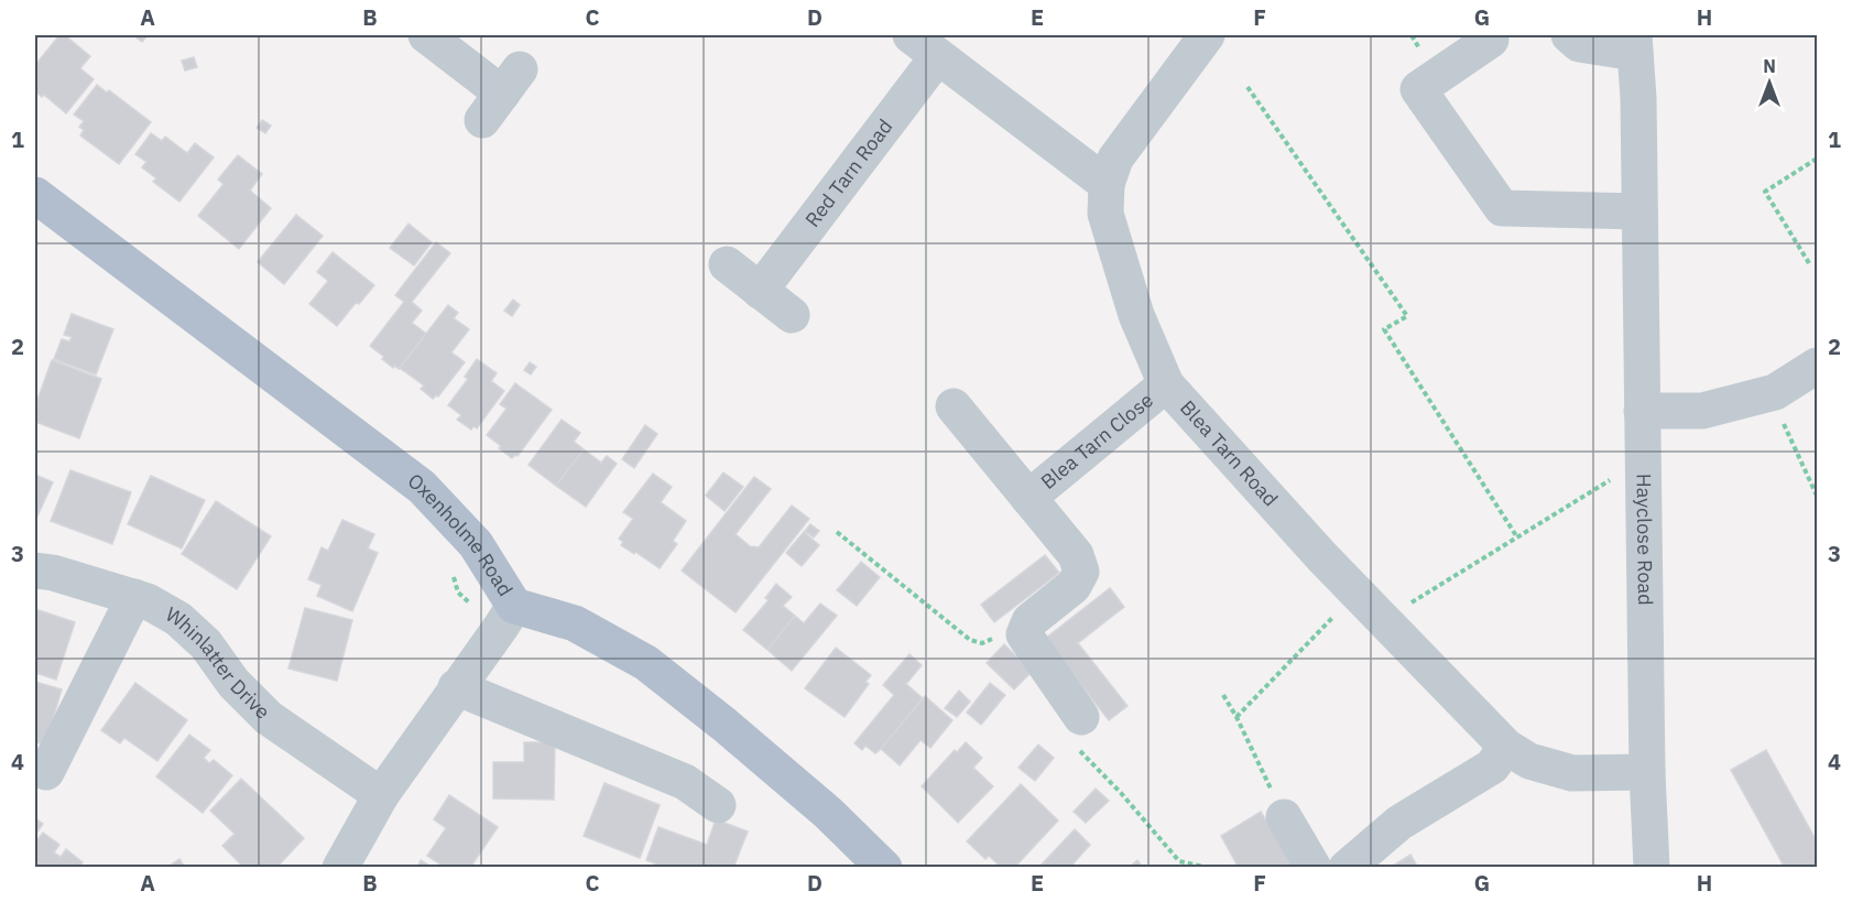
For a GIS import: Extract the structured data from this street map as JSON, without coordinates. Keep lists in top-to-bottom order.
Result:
{
  "streets": {
    "main road": ["Oxenholme Road"],
    "street": [
      "Red Tarn Road",
      "Blea Tarn Close",
      "Blea Tarn Road",
      "Hayclose Road",
      "Whinlatter Drive"
    ]
  },
  "crossings": [
    ["Blea Tarn Close", "Blea Tarn Road"],
    ["Blea Tarn Road", "Hayclose Road"]
  ],
  "north": "top",
  "grid": {
    "columns": [
      "A",
      "B",
      "C",
      "D",
      "E",
      "F",
      "G",
      "H"
    ],
    "rows": [
      "1",
      "2",
      "3",
      "4"
    ]
  }
}
